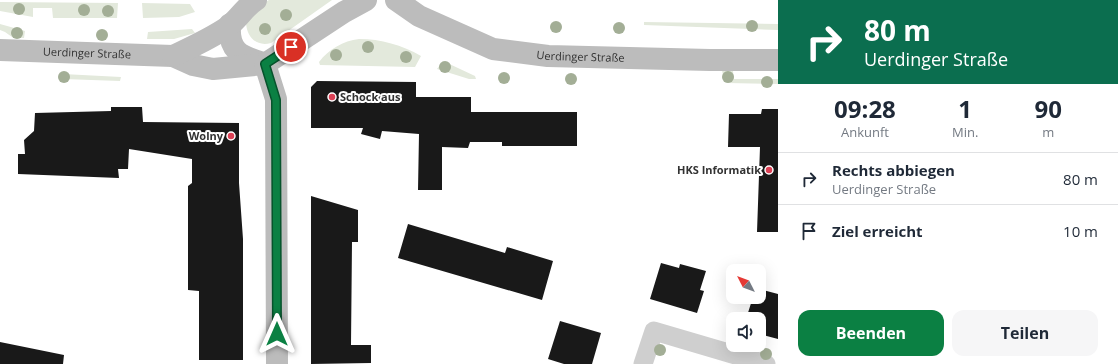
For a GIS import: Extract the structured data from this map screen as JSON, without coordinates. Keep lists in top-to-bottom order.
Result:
{
  "streets": {
    "main road": ["Uerdinger Straße"]
  },
  "places": ["Schock aus", "Wolny", "HKS Informatik"],
  "north": "top left",
  "page": {
    "turn": ["80 m", "Uerdinger Straße"],
    "eta": [
      "09:28",
      "Ankunft",
      "1",
      "Min.",
      "90",
      "m"
    ],
    "list": [
      {
        "name": "Rechts abbiegen",
        "note": "Uerdinger Straße",
        "value": "80 m"
      },
      {
        "name": "Ziel erreicht",
        "value": "10 m"
      }
    ],
    "buttons": ["Beenden", "Teilen"]
  }
}
